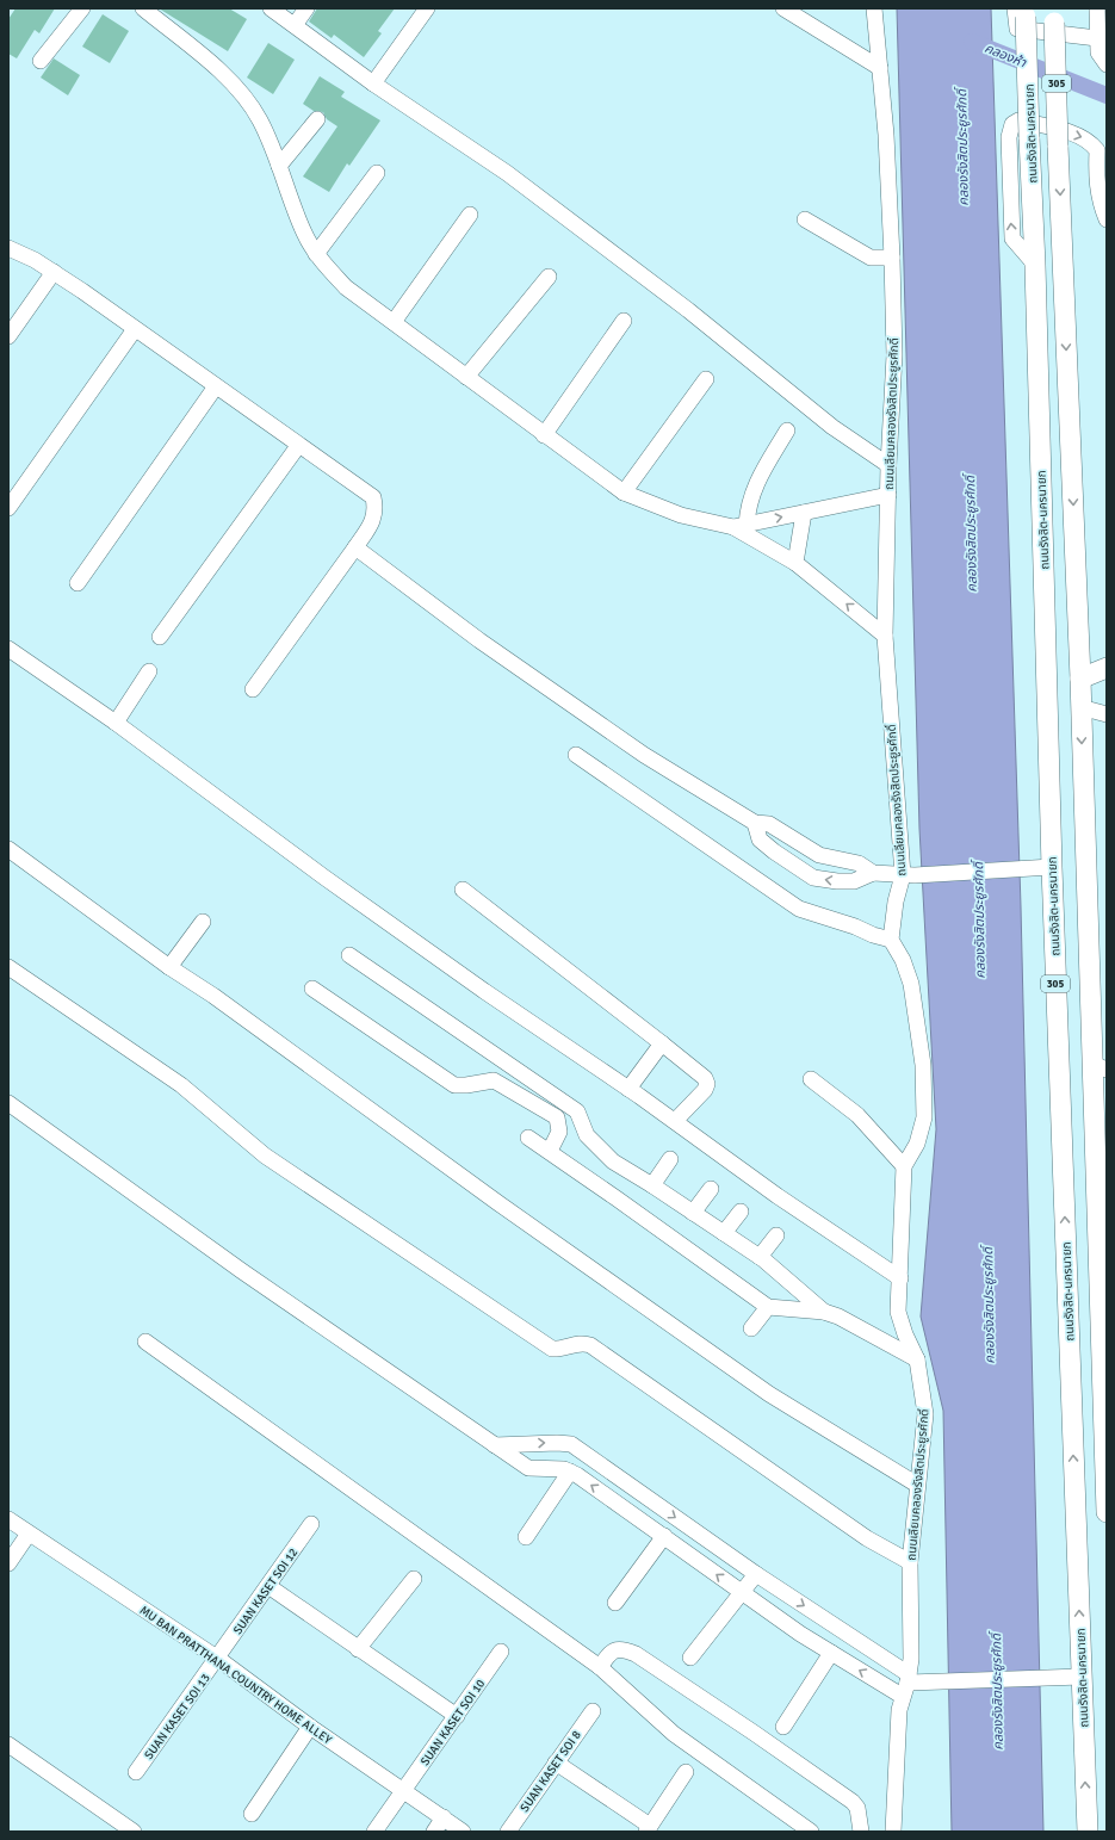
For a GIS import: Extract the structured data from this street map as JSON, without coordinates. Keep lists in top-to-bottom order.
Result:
{
  "streets": {
    "main road": ["305", "ถนนรังสิต-นครนายก"],
    "street": [
      "ถนนเลียบคลองรังสิตประยูรศักดิ์",
      "SUAN KASET SOI 12",
      "MU BAN PRATTHANA COUNTRY HOME ALLEY",
      "SUAN KASET SOI 13",
      "SUAN KASET SOI 10",
      "SUAN KASET SOI 8"
    ]
  },
  "crossings": [
    ["SUAN KASET SOI 12", "MU BAN PRATTHANA COUNTRY HOME ALLEY"],
    ["SUAN KASET SOI 12", "SUAN KASET SOI 13"],
    ["MU BAN PRATTHANA COUNTRY HOME ALLEY", "SUAN KASET SOI 13"],
    ["MU BAN PRATTHANA COUNTRY HOME ALLEY", "SUAN KASET SOI 10"]
  ],
  "water": ["คลองห้า", "คลองรังสิตประยูรศักดิ์"]
}
